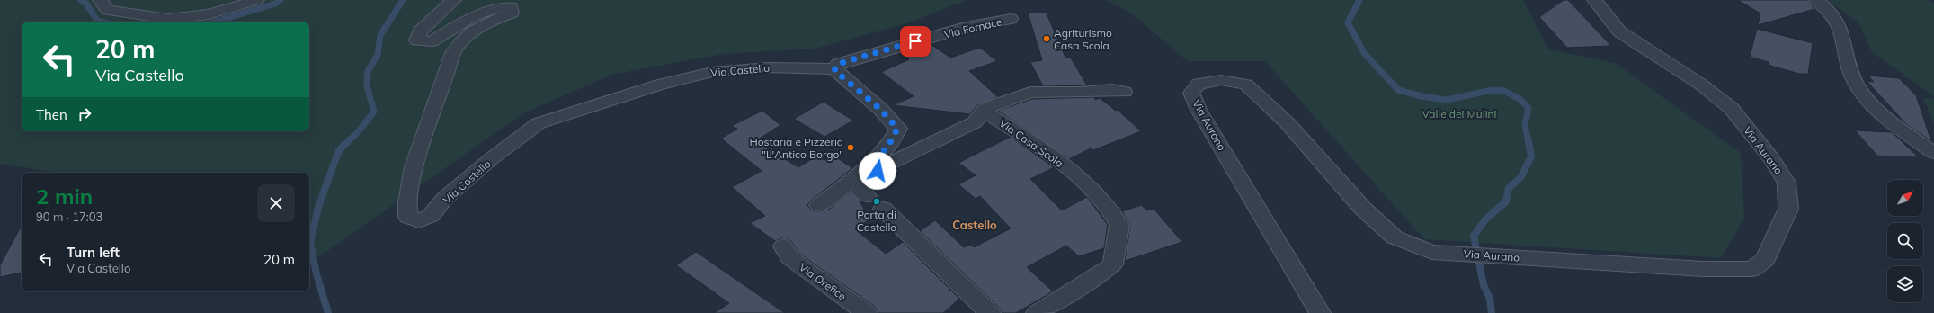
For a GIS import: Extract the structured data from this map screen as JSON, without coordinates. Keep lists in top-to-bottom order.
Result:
{
  "streets": {
    "street": [
      "Via Fornace",
      "Via Castello",
      "Via Aurano",
      "Via Casa Scola",
      "Via Orefice"
    ]
  },
  "crossings": [
    ["Via Fornace", "Via Castello"]
  ],
  "districts": ["Castello"],
  "parks": ["Valle dei Mulini"],
  "places": ["Agriturismo Casa Scola", "Hostaria e Pizzeria \"L'Antico Borgo\"", "Porta di Castello"],
  "north": "top right",
  "page": {
    "turn": ["20 m", "Via Castello"],
    "then": "Then",
    "heading": ["2 min", "90 m · 17:03"],
    "list": [
      {
        "name": "Turn left",
        "note": "Via Castello",
        "value": "20 m"
      }
    ]
  }
}
